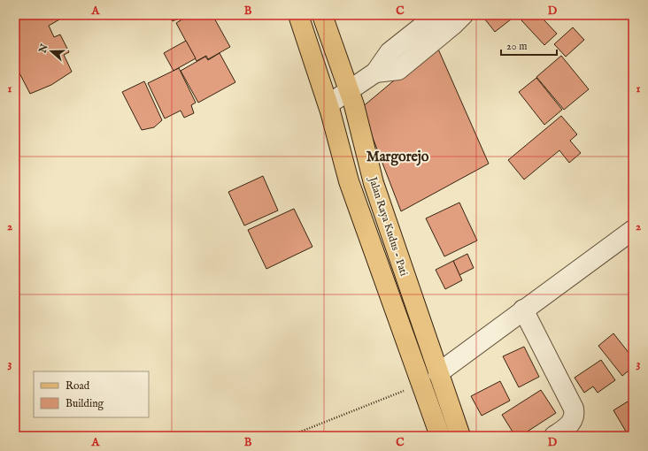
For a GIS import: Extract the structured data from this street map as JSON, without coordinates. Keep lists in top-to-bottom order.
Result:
{
  "streets": {
    "main road": ["Jalan Raya Kudus - Pati"]
  },
  "districts": ["Margorejo"],
  "legend": ["Road", "Building"],
  "scale_bar": "20 m",
  "north": "left",
  "grid": {
    "columns": [
      "A",
      "B",
      "C",
      "D"
    ],
    "rows": ["1", "2", "3"]
  }
}
